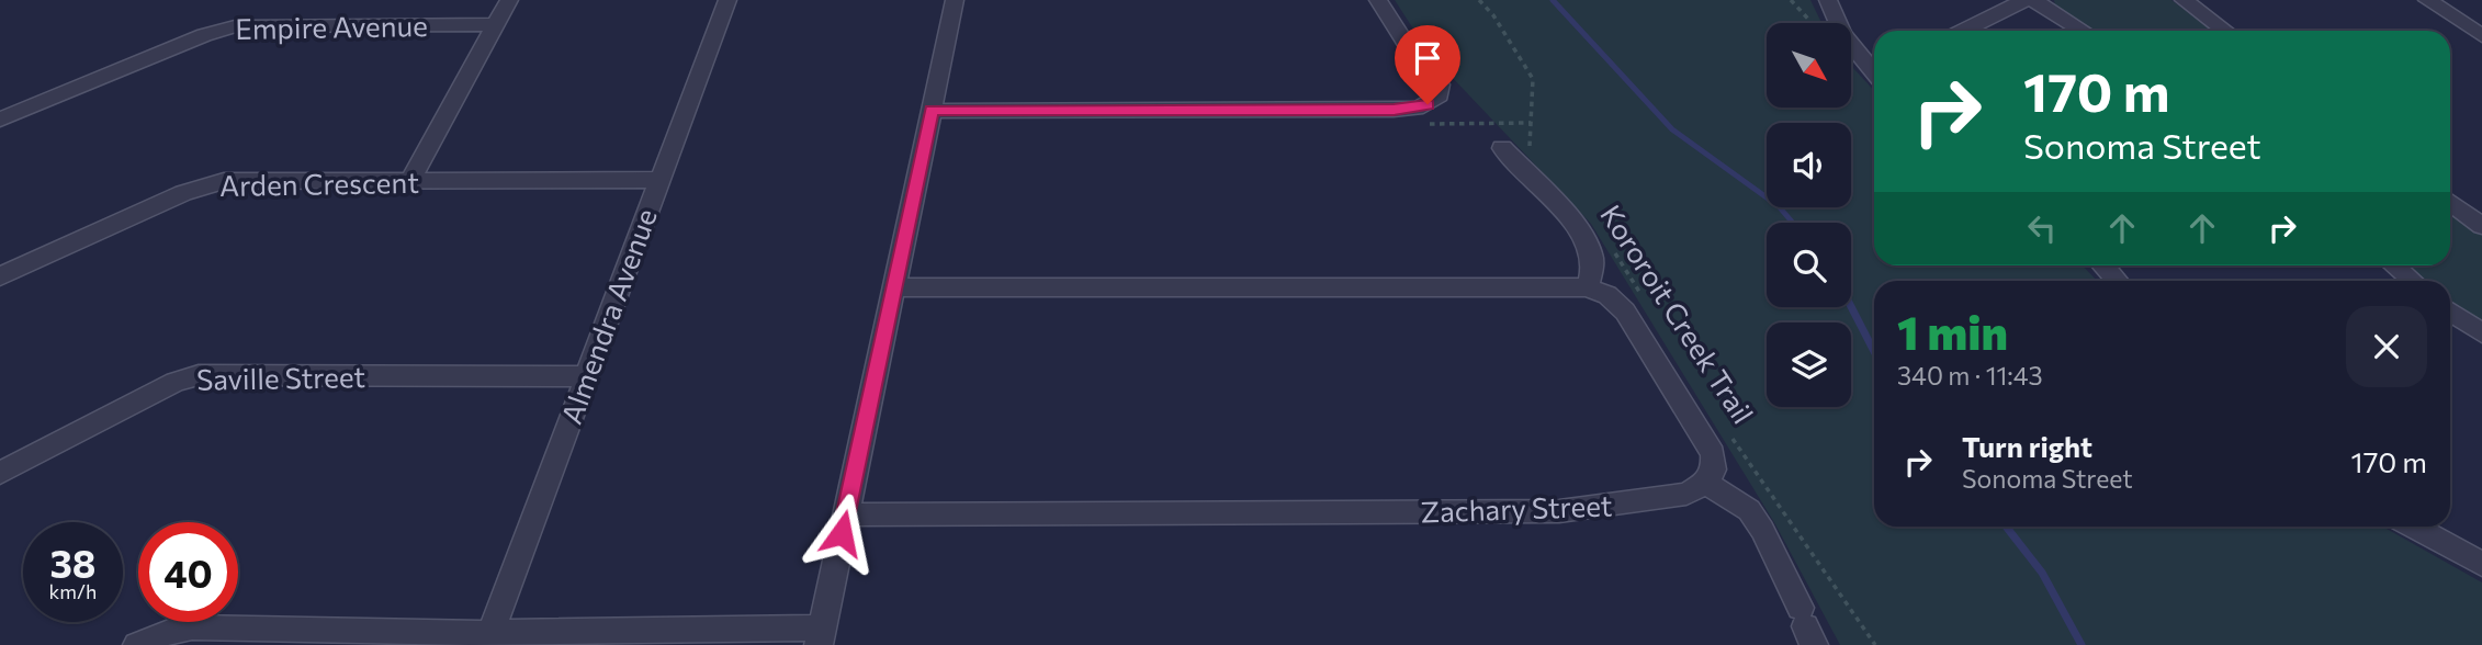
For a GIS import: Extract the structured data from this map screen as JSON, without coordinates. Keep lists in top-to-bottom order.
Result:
{
  "streets": {
    "street": [
      "Empire Avenue",
      "Arden Crescent",
      "Almendra Avenue",
      "Saville Street",
      "Zachary Street"
    ],
    "path": ["Kororoit Creek Trail"]
  },
  "crossings": [
    ["Arden Crescent", "Almendra Avenue"],
    ["Almendra Avenue", "Saville Street"]
  ],
  "north": "bottom right",
  "page": {
    "turn": ["170 m", "Sonoma Street"],
    "heading": ["1 min", "340 m · 11:43"],
    "list": [
      {
        "name": "Turn right",
        "note": "Sonoma Street",
        "value": "170 m"
      }
    ],
    "speed": "38 km/h",
    "limit": "40"
  }
}
